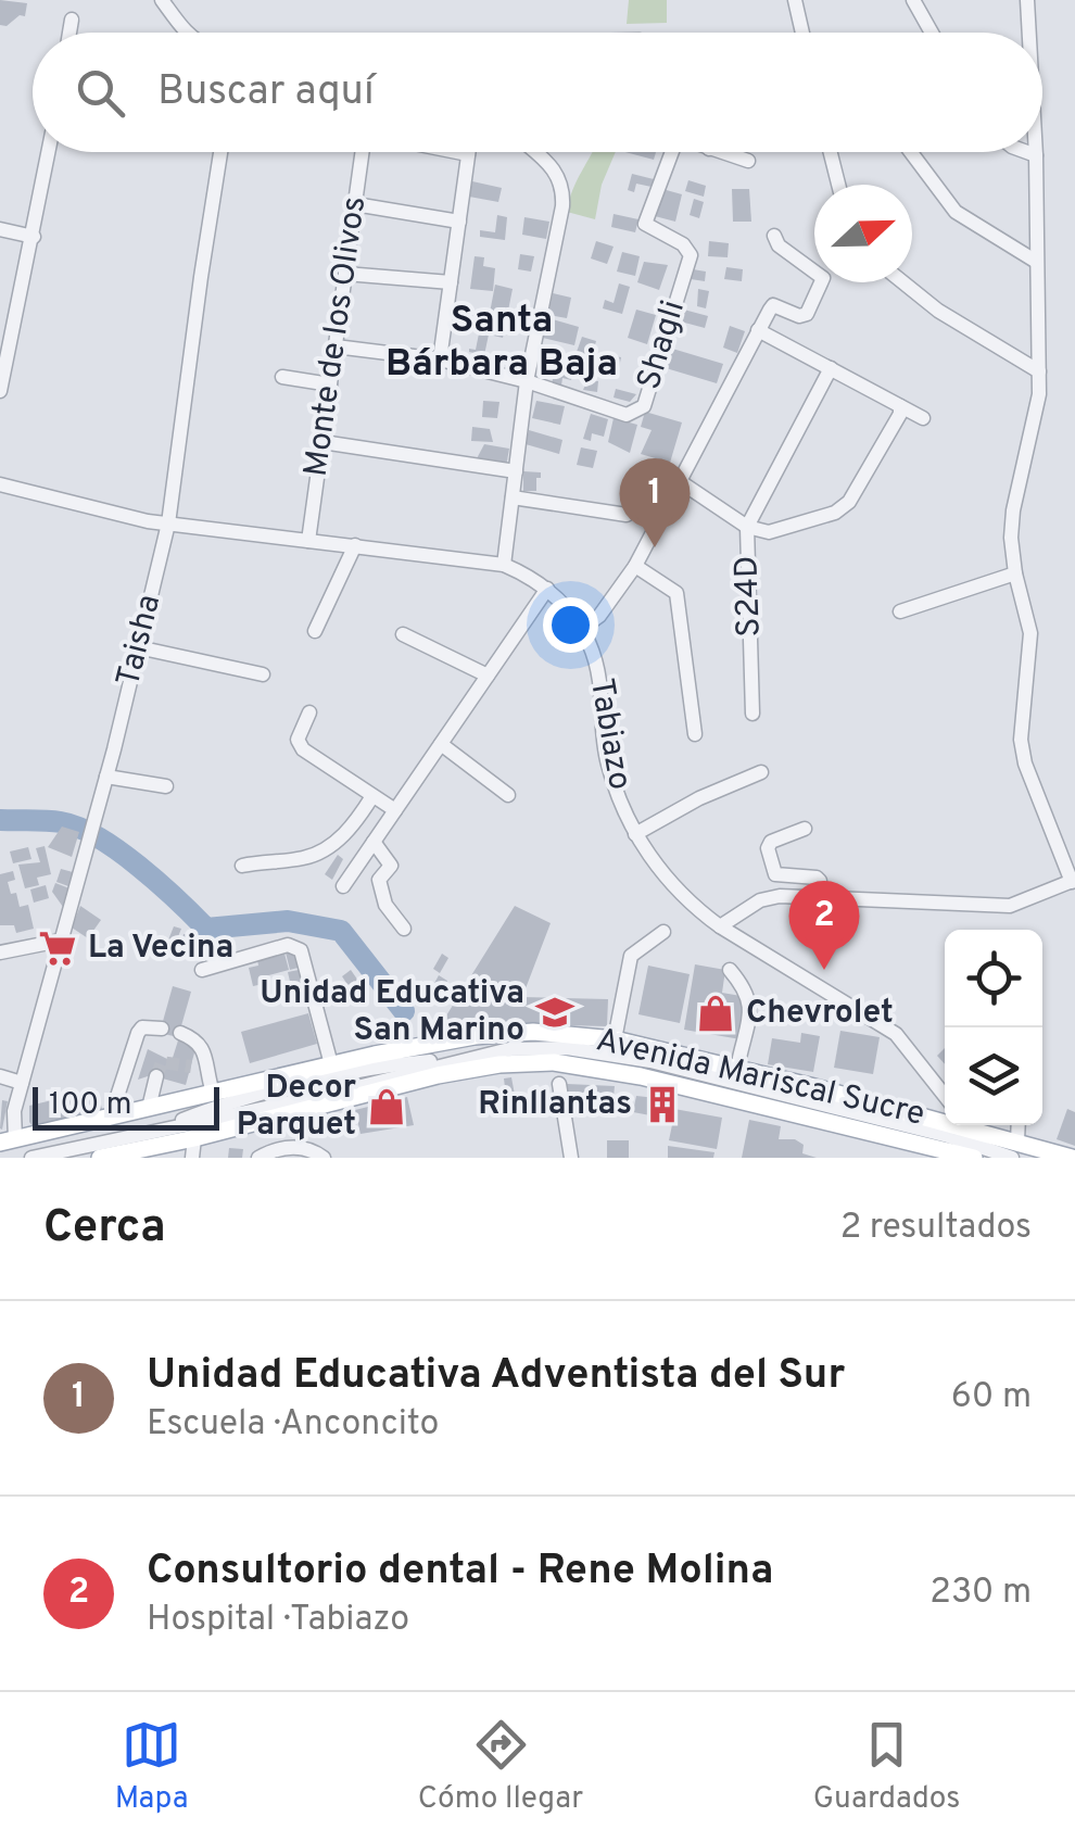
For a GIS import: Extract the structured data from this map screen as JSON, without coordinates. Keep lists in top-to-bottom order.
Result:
{
  "streets": {
    "main road": ["Avenida Mariscal Sucre"],
    "street": [
      "Monte de los Olivos",
      "Shagli",
      "S24D",
      "Taisha",
      "Tabiazo"
    ]
  },
  "crossings": [
    ["Monte de los Olivos", "Shagli"],
    ["Monte de los Olivos", "Tabiazo"],
    ["Taisha", "Tabiazo"],
    ["Taisha", "Avenida Mariscal Sucre"]
  ],
  "districts": ["Santa Bárbara Baja"],
  "places": {
    "supermarket": ["La Vecina"],
    "school or university": ["Unidad Educativa San Marino"],
    "shop": ["Chevrolet", "Decor Parquet"],
    "building": ["Rinllantas"]
  },
  "scale_bar": "100 m",
  "north": "right",
  "page": {
    "search": "Buscar aquí",
    "pins": ["1", "2"],
    "scale": "100 m",
    "heading": ["Cerca", "2 resultados"],
    "list": [
      {
        "mark": "1",
        "name": "Unidad Educativa Adventista del Sur",
        "note": "Escuela · Anconcito",
        "value": "60 m"
      },
      {
        "mark": "2",
        "name": "Consultorio dental - Rene Molina",
        "note": "Hospital · Tabiazo",
        "value": "230 m"
      }
    ],
    "nav": ["Mapa", "Cómo llegar", "Guardados"]
  }
}
